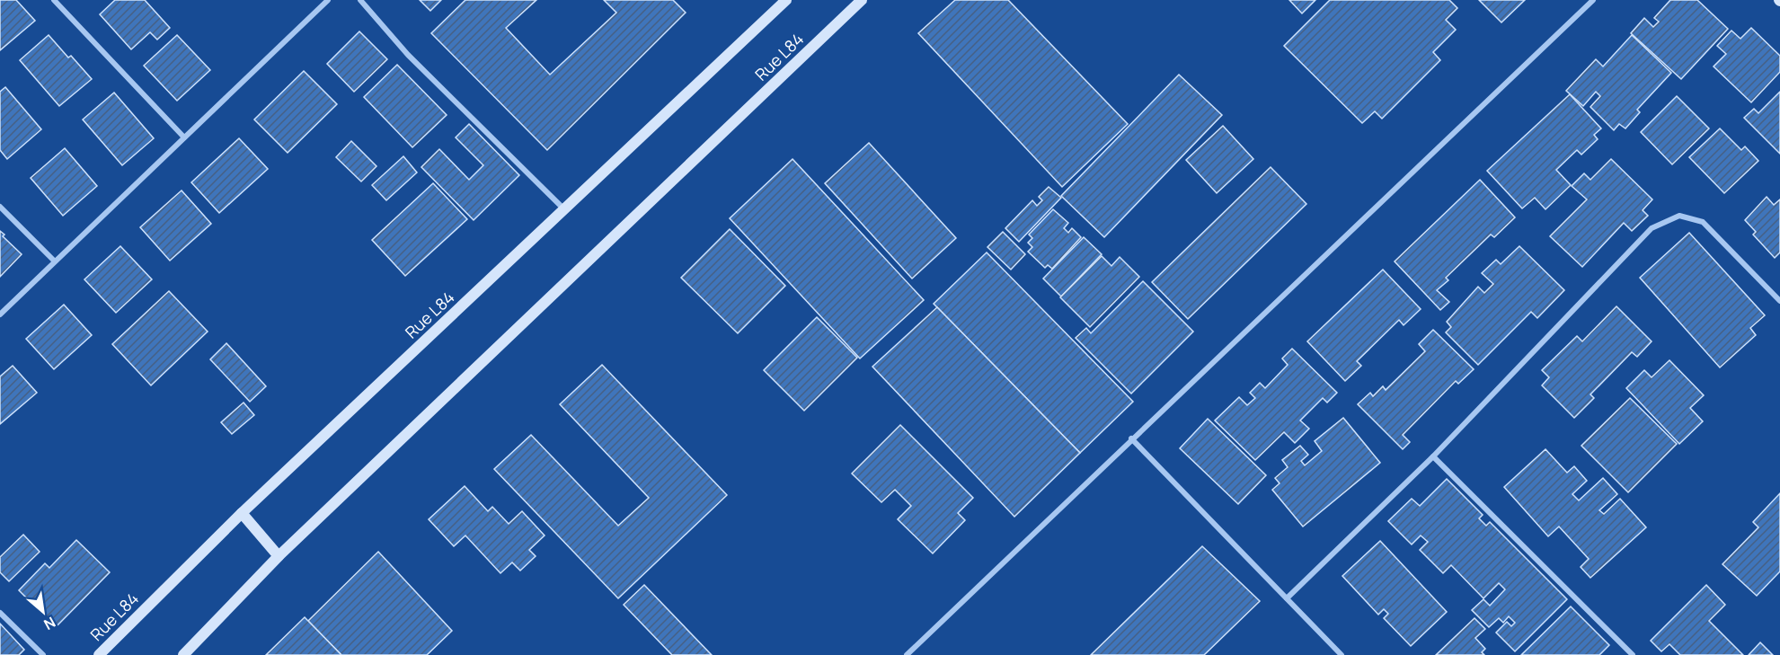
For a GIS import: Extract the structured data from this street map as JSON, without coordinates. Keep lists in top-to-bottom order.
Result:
{
  "streets": {
    "main road": ["Rue L84"]
  },
  "north": "bottom right"
}
